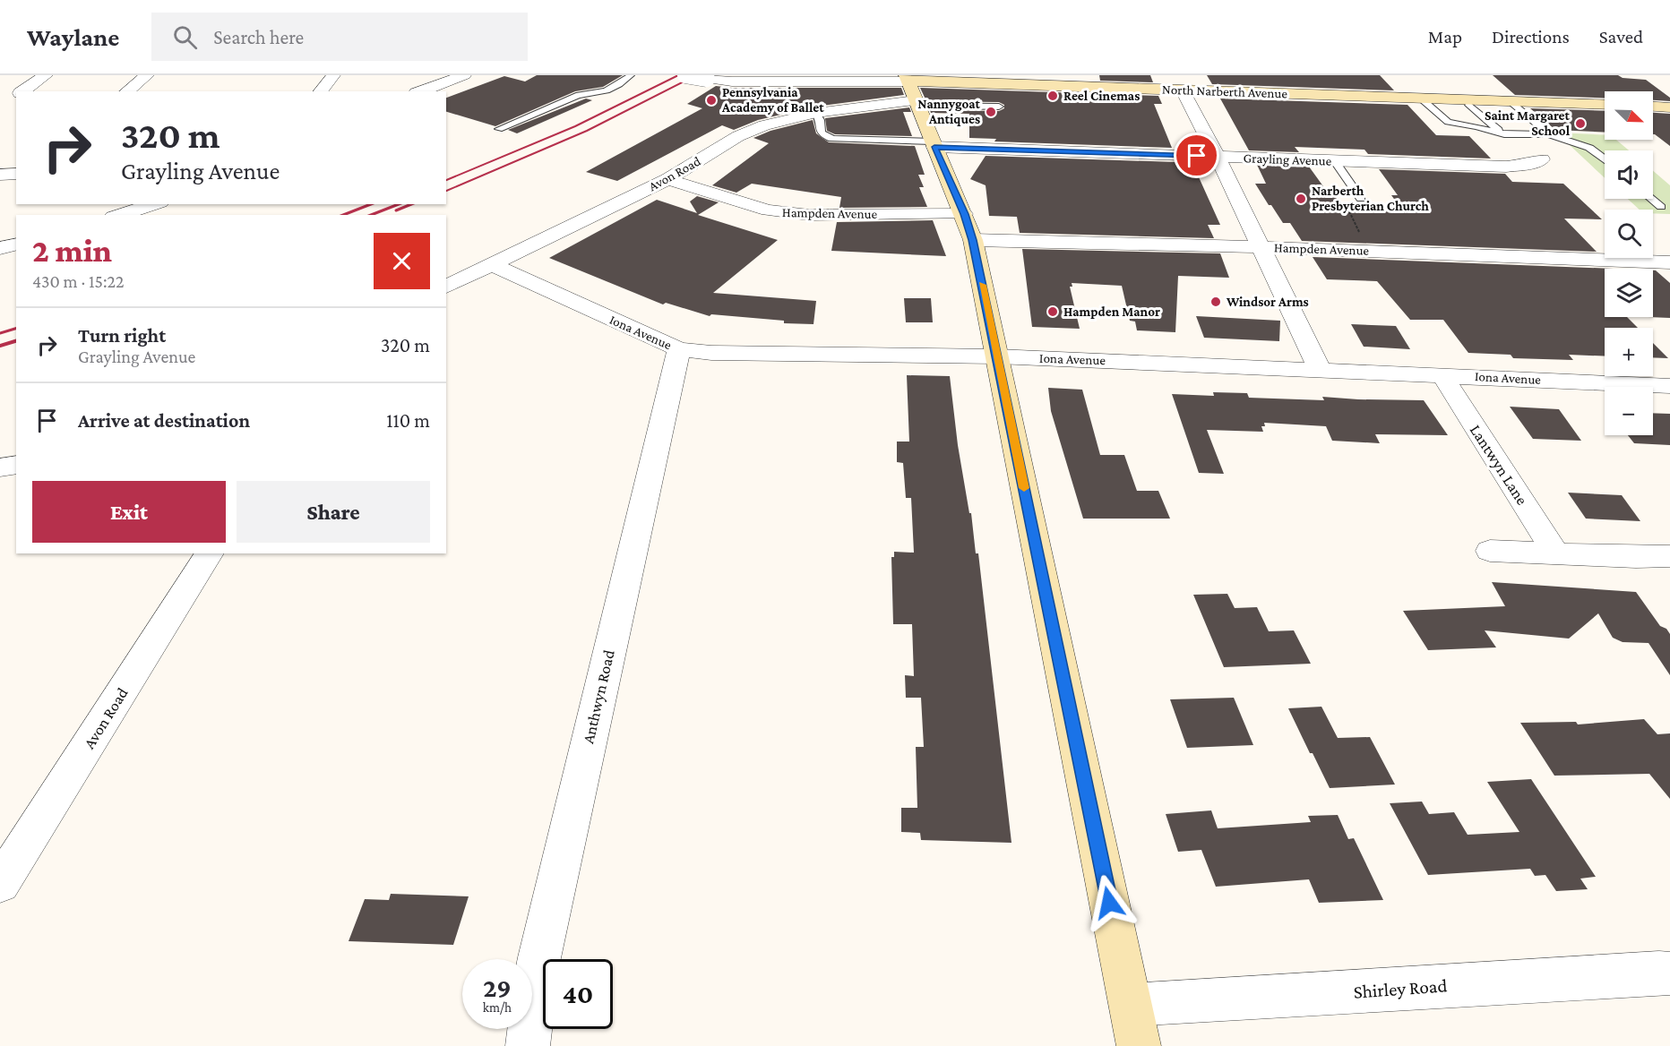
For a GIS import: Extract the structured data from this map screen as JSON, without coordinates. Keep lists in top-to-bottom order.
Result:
{
  "streets": {
    "street": [
      "North Narberth Avenue",
      "Grayling Avenue",
      "Avon Road",
      "Hampden Avenue",
      "Iona Avenue",
      "Lantwyn Lane",
      "Anthwyn Road",
      "Shirley Road"
    ]
  },
  "crossings": [
    ["Avon Road", "Hampden Avenue"],
    ["Avon Road", "Iona Avenue"],
    ["Iona Avenue", "Lantwyn Lane"],
    ["Iona Avenue", "Anthwyn Road"]
  ],
  "places": [
    "Reel Cinemas",
    "Pennsylvania Academy of Ballet",
    "Nannygoat Antiques",
    "Saint Margaret School",
    "Narberth Presbyterian Church",
    "Windsor Arms",
    "Hampden Manor"
  ],
  "north": "bottom right",
  "page": {
    "header": "Waylane",
    "search": "Search here",
    "nav": ["Map", "Directions", "Saved"],
    "map_buttons": ["+", "−"],
    "turn": ["320 m", "Grayling Avenue"],
    "heading": ["2 min", "430 m · 15:22"],
    "list": [
      {
        "name": "Turn right",
        "note": "Grayling Avenue",
        "value": "320 m"
      },
      {
        "name": "Arrive at destination",
        "value": "110 m"
      }
    ],
    "buttons": ["Exit", "Share"],
    "speed": "29 km/h",
    "limit": "40"
  }
}
